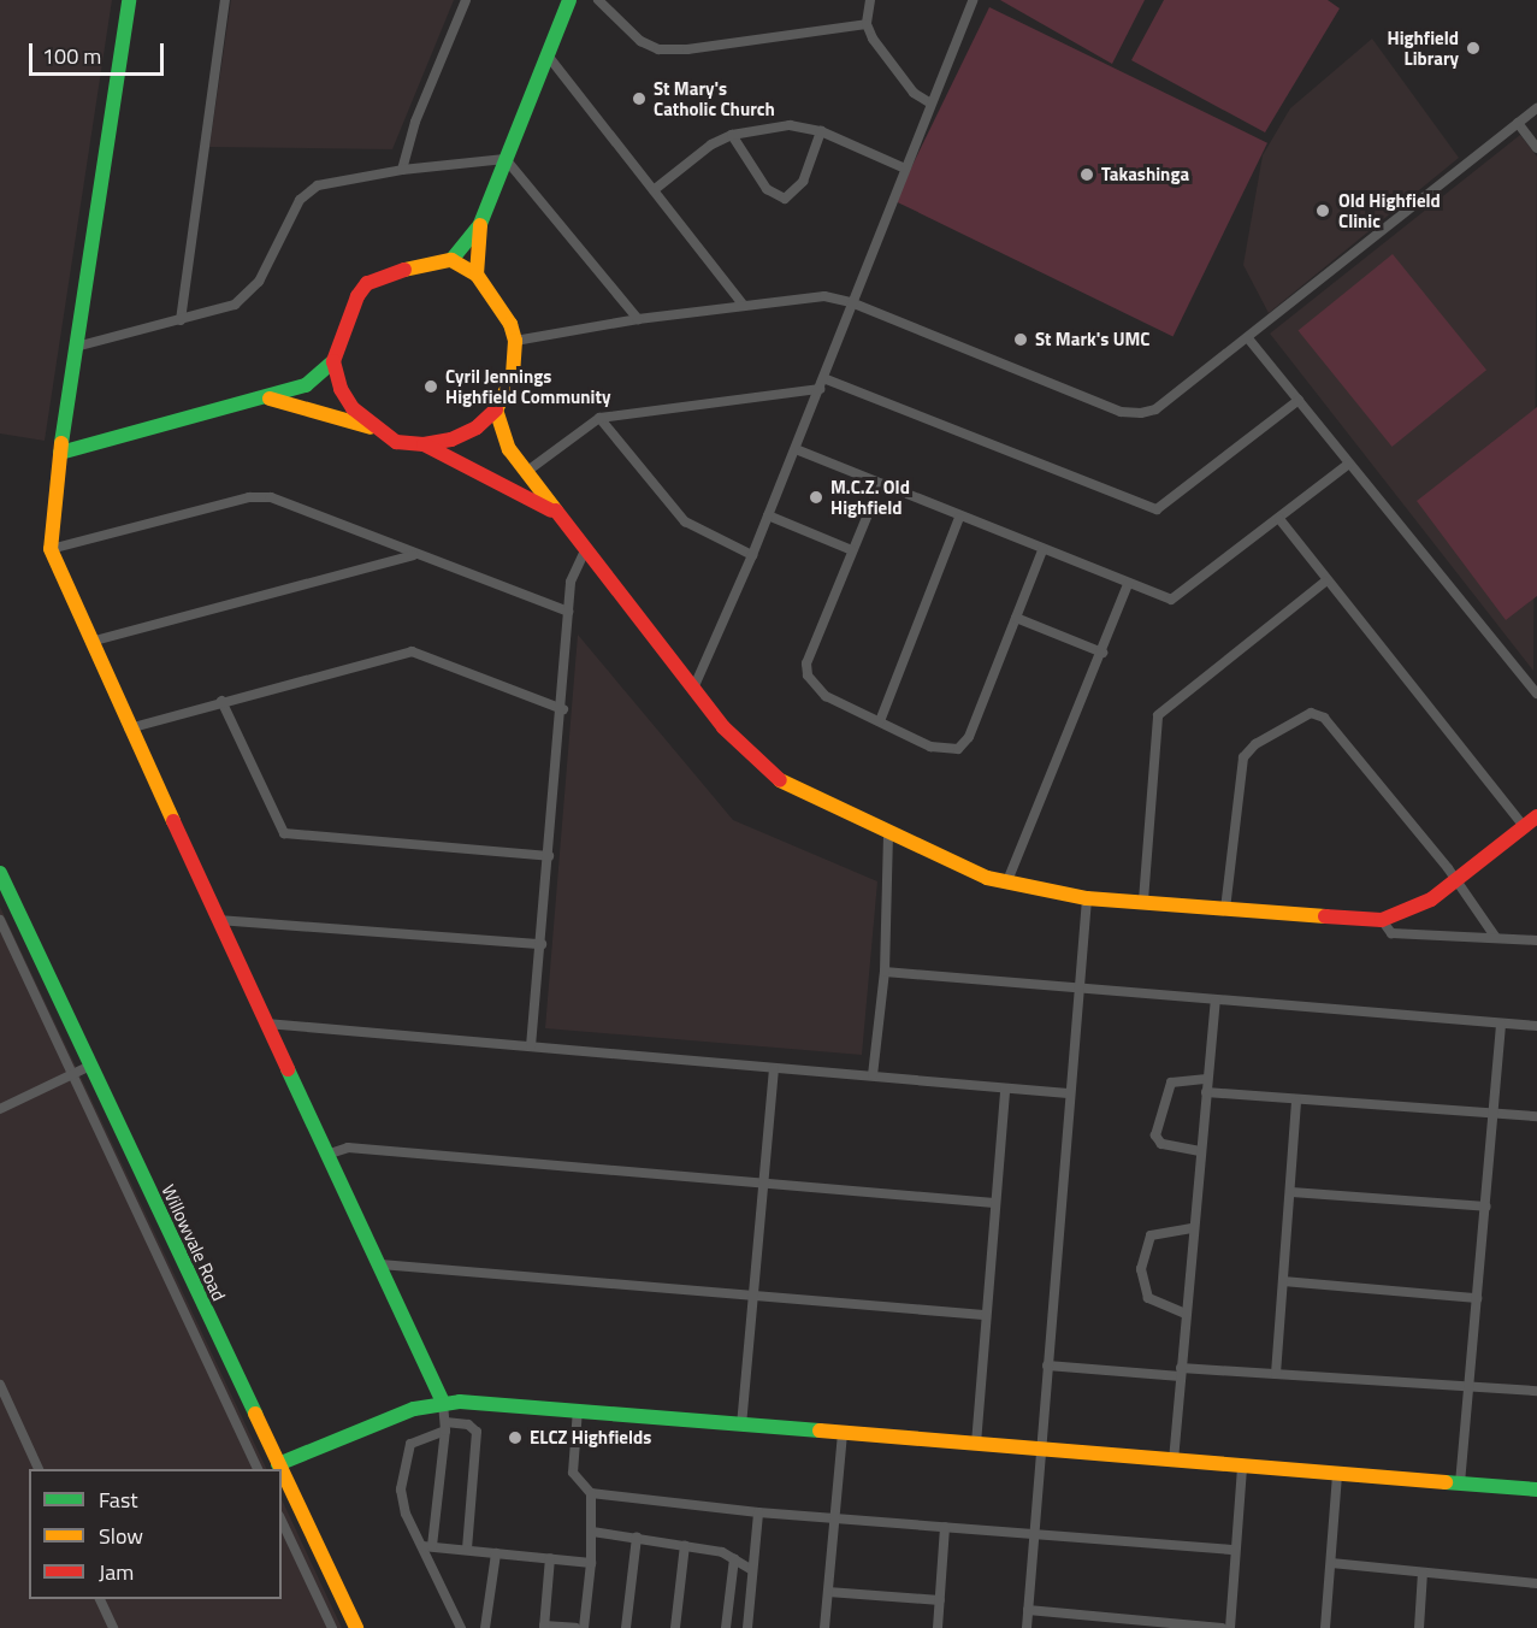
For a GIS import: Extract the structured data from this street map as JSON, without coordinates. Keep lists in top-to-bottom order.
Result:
{
  "streets": {
    "street": ["Willowvale Road"]
  },
  "places": [
    "Highfield Library",
    "St Mary's Catholic Church",
    "Takashinga",
    "Old Highfield Clinic",
    "St Mark's UMC",
    "Cyril Jennings Highfield Community",
    "M.C.Z. Old Highfield",
    "ELCZ Highfields"
  ],
  "legend": ["Fast", "Slow", "Jam"],
  "scale_bar": "100 m"
}
